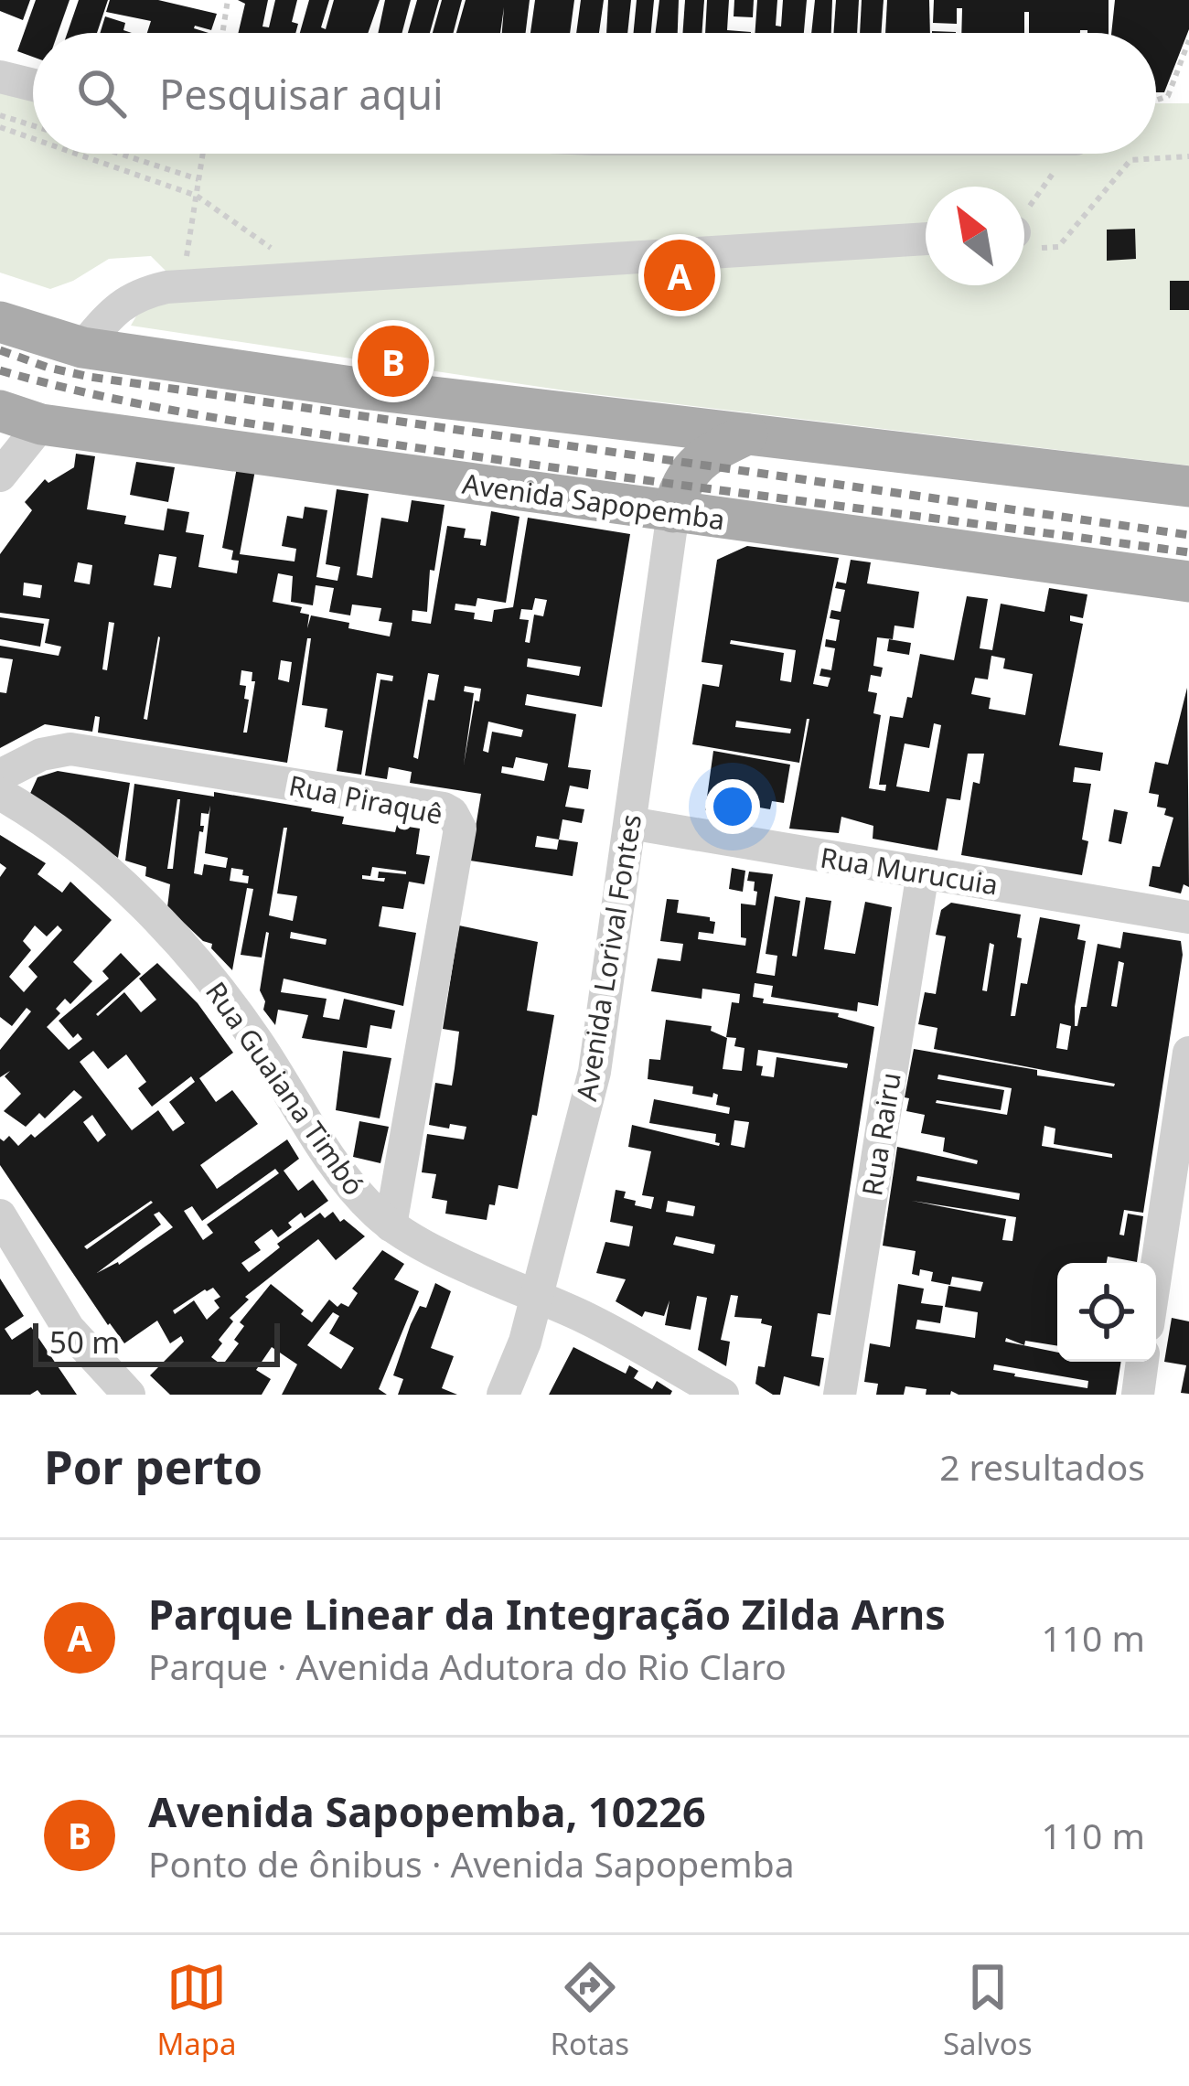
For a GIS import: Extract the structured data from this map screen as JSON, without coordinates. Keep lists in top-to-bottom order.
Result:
{
  "streets": {
    "main road": ["Avenida Sapopemba"],
    "street": [
      "Rua Piraquê",
      "Rua Murucuia",
      "Avenida Lorival Fontes",
      "Rua Guaiana Timbó",
      "Rua Rairu"
    ]
  },
  "crossings": [
    ["Avenida Sapopemba", "Avenida Lorival Fontes"],
    ["Rua Piraquê", "Rua Guaiana Timbó"],
    ["Rua Murucuia", "Avenida Lorival Fontes"],
    ["Rua Murucuia", "Rua Rairu"],
    ["Avenida Lorival Fontes", "Rua Guaiana Timbó"]
  ],
  "scale_bar": "50 m",
  "north": "top left",
  "page": {
    "search": "Pesquisar aqui",
    "pins": ["A", "B"],
    "scale": "50 m",
    "heading": ["Por perto", "2 resultados"],
    "list": [
      {
        "mark": "A",
        "name": "Parque Linear da Integração Zilda Arns",
        "note": "Parque · Avenida Adutora do Rio Claro",
        "value": "110 m"
      },
      {
        "mark": "B",
        "name": "Avenida Sapopemba, 10226",
        "note": "Ponto de ônibus · Avenida Sapopemba",
        "value": "110 m"
      }
    ],
    "nav": ["Mapa", "Rotas", "Salvos"]
  }
}
